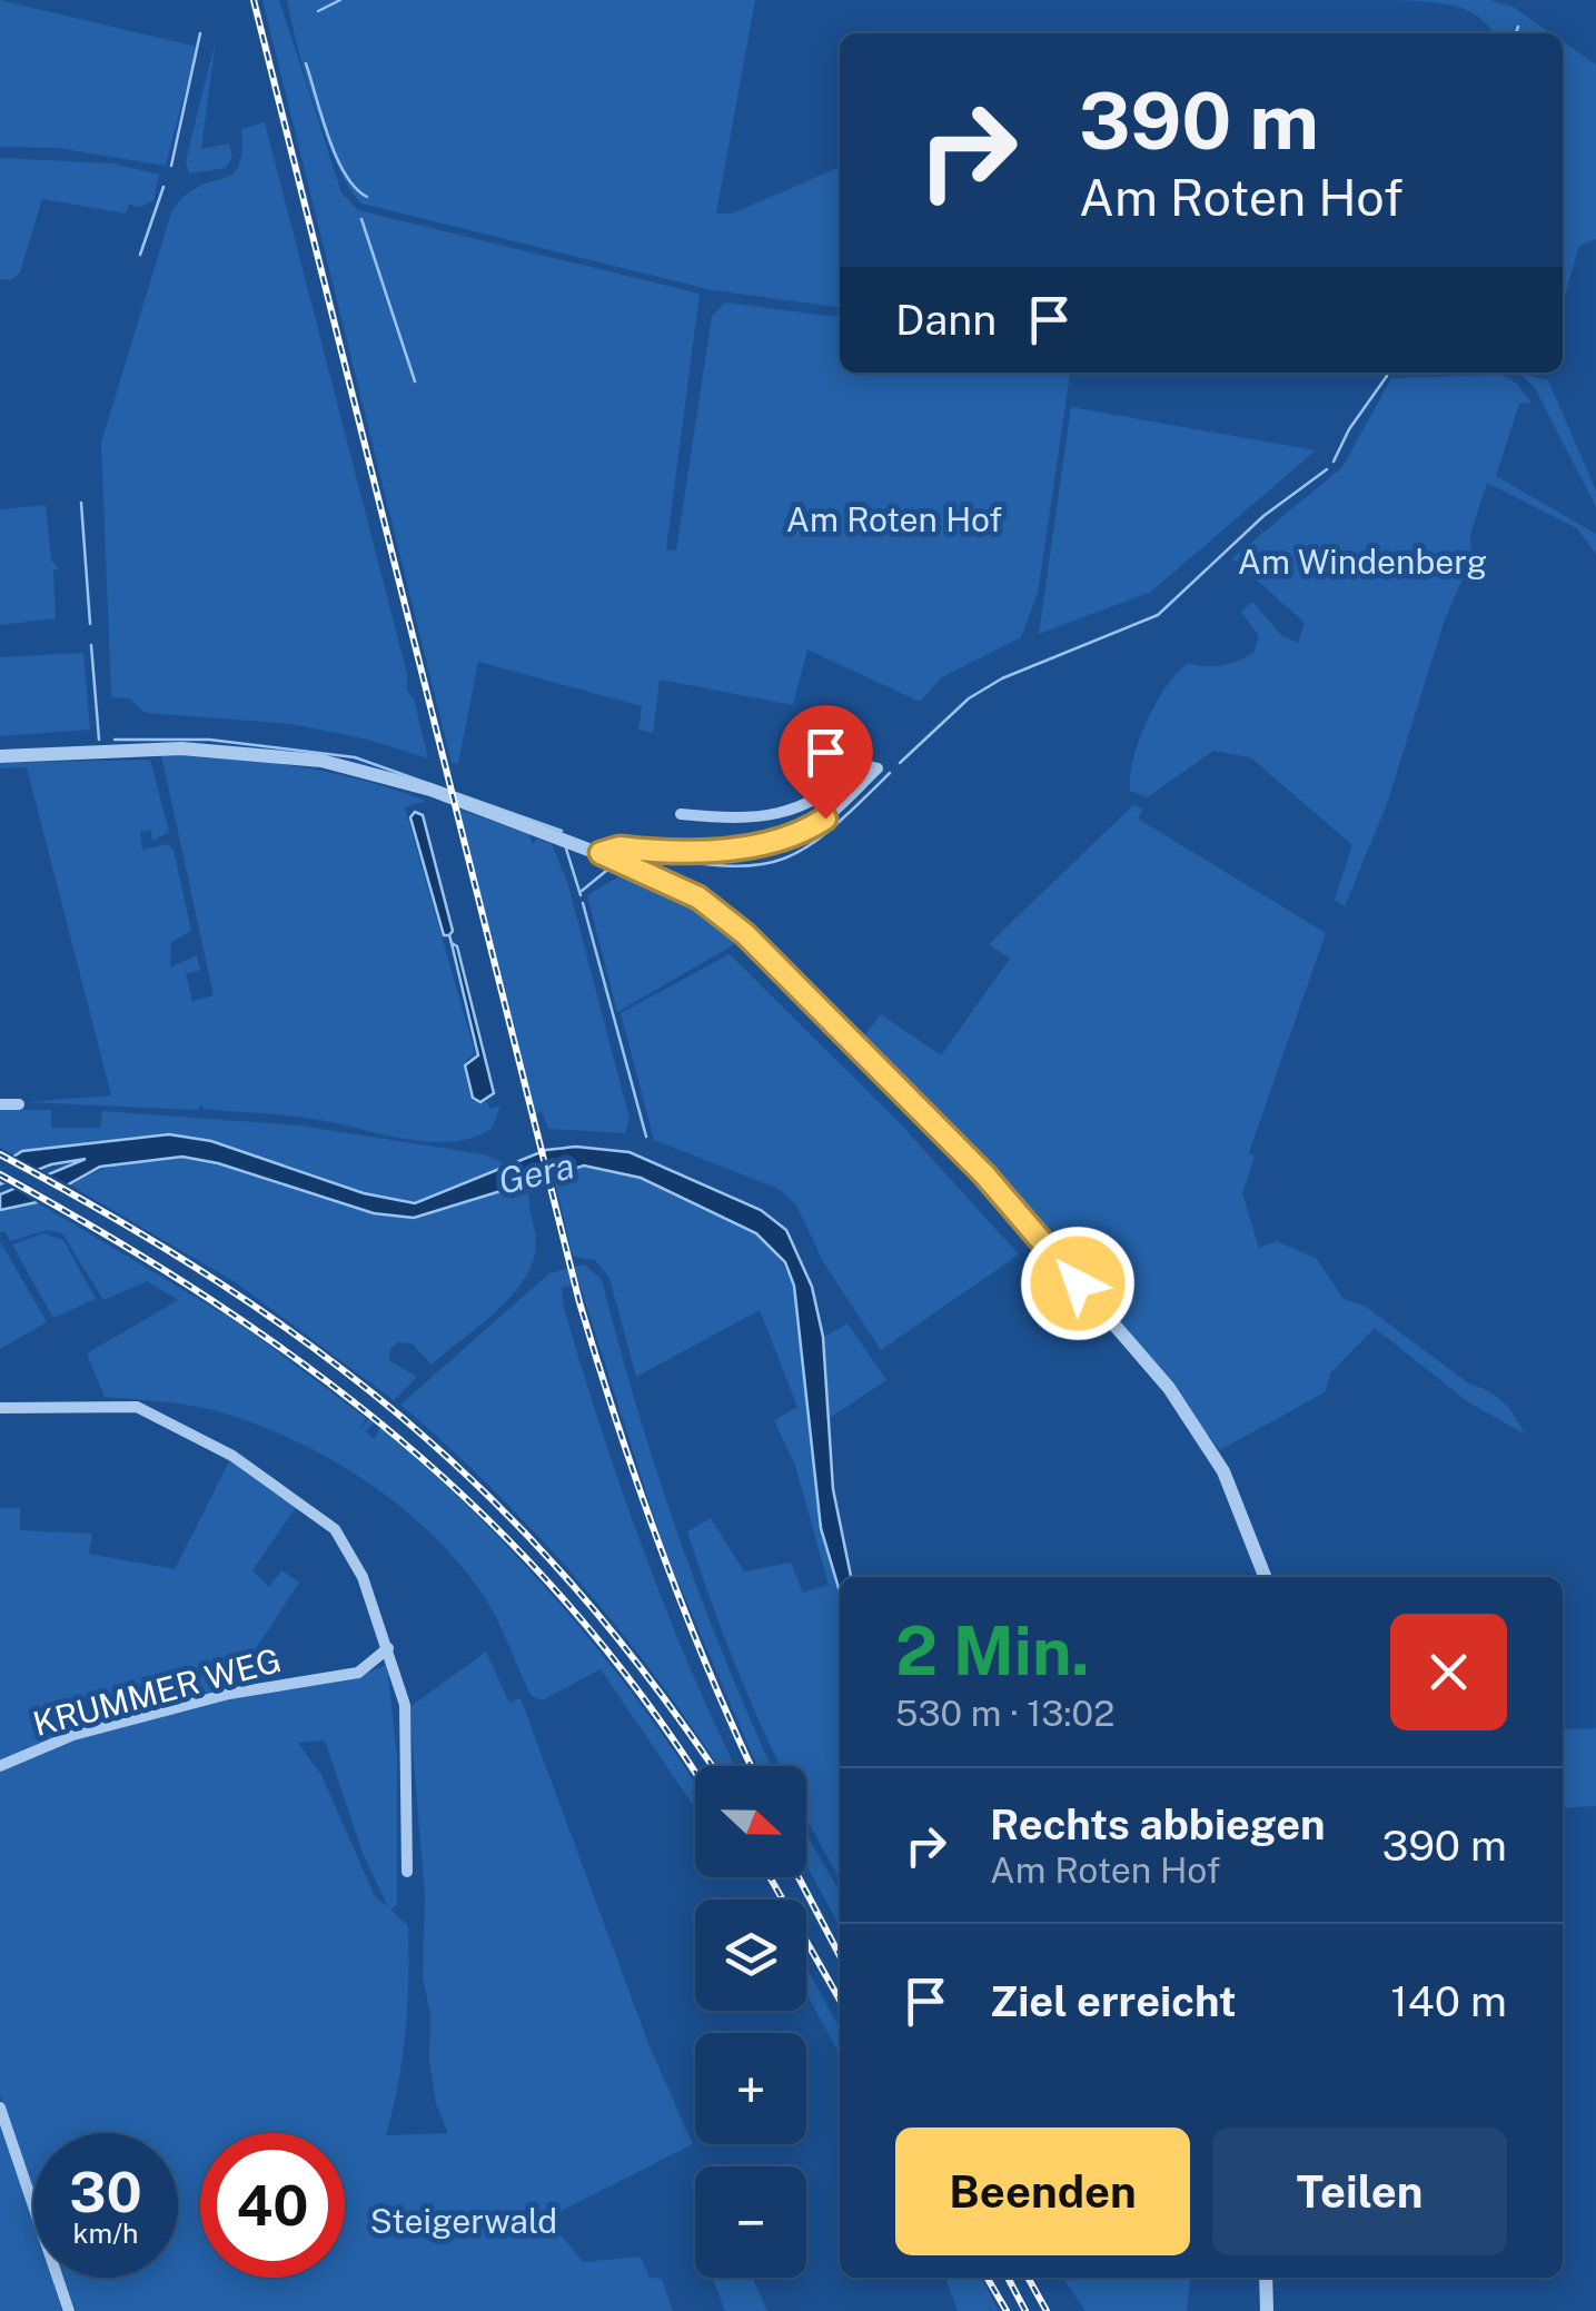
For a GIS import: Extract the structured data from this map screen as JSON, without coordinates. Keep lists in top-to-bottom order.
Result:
{
  "streets": {
    "street": ["KRUMMER WEG"]
  },
  "water": ["Gera"],
  "parks": ["Am Roten Hof", "Am Windenberg", "Steigerwald"],
  "north": "right",
  "page": {
    "turn": ["390 m", "Am Roten Hof"],
    "then": "Dann",
    "heading": ["2 Min.", "530 m · 13:02"],
    "map_buttons": ["+", "−"],
    "list": [
      {
        "name": "Rechts abbiegen",
        "note": "Am Roten Hof",
        "value": "390 m"
      },
      {
        "name": "Ziel erreicht",
        "value": "140 m"
      }
    ],
    "buttons": ["Beenden", "Teilen"],
    "speed": "30 km/h",
    "limit": "40"
  }
}
